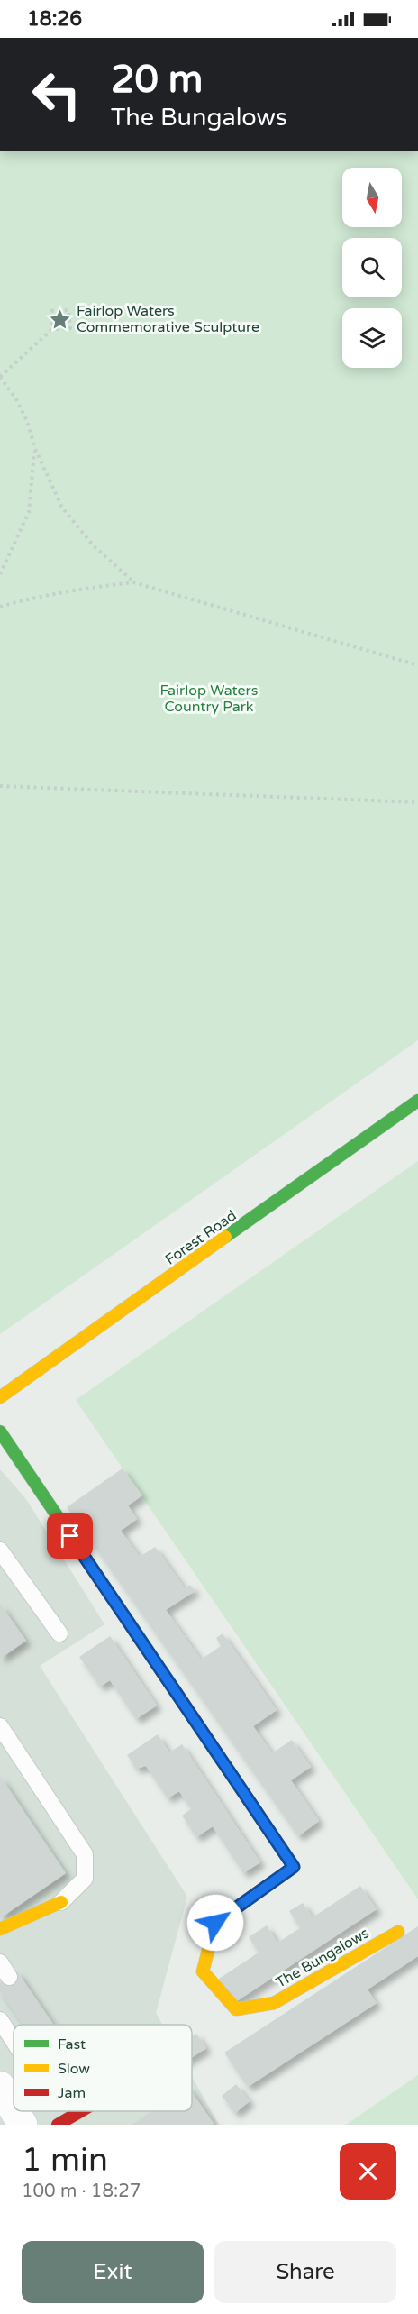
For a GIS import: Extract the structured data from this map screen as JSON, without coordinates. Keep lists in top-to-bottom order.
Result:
{
  "streets": {
    "street": ["Forest Road", "The Bungalows"]
  },
  "parks": ["Fairlop Waters Country Park"],
  "places": {
    "place": ["Fairlop Waters Commemorative Sculpture"]
  },
  "legend": ["Fast", "Slow", "Jam"],
  "north": "bottom",
  "page": {
    "status": "18:26",
    "turn": ["20 m", "The Bungalows"],
    "heading": ["1 min", "100 m · 18:27"],
    "buttons": ["Exit", "Share"]
  }
}
